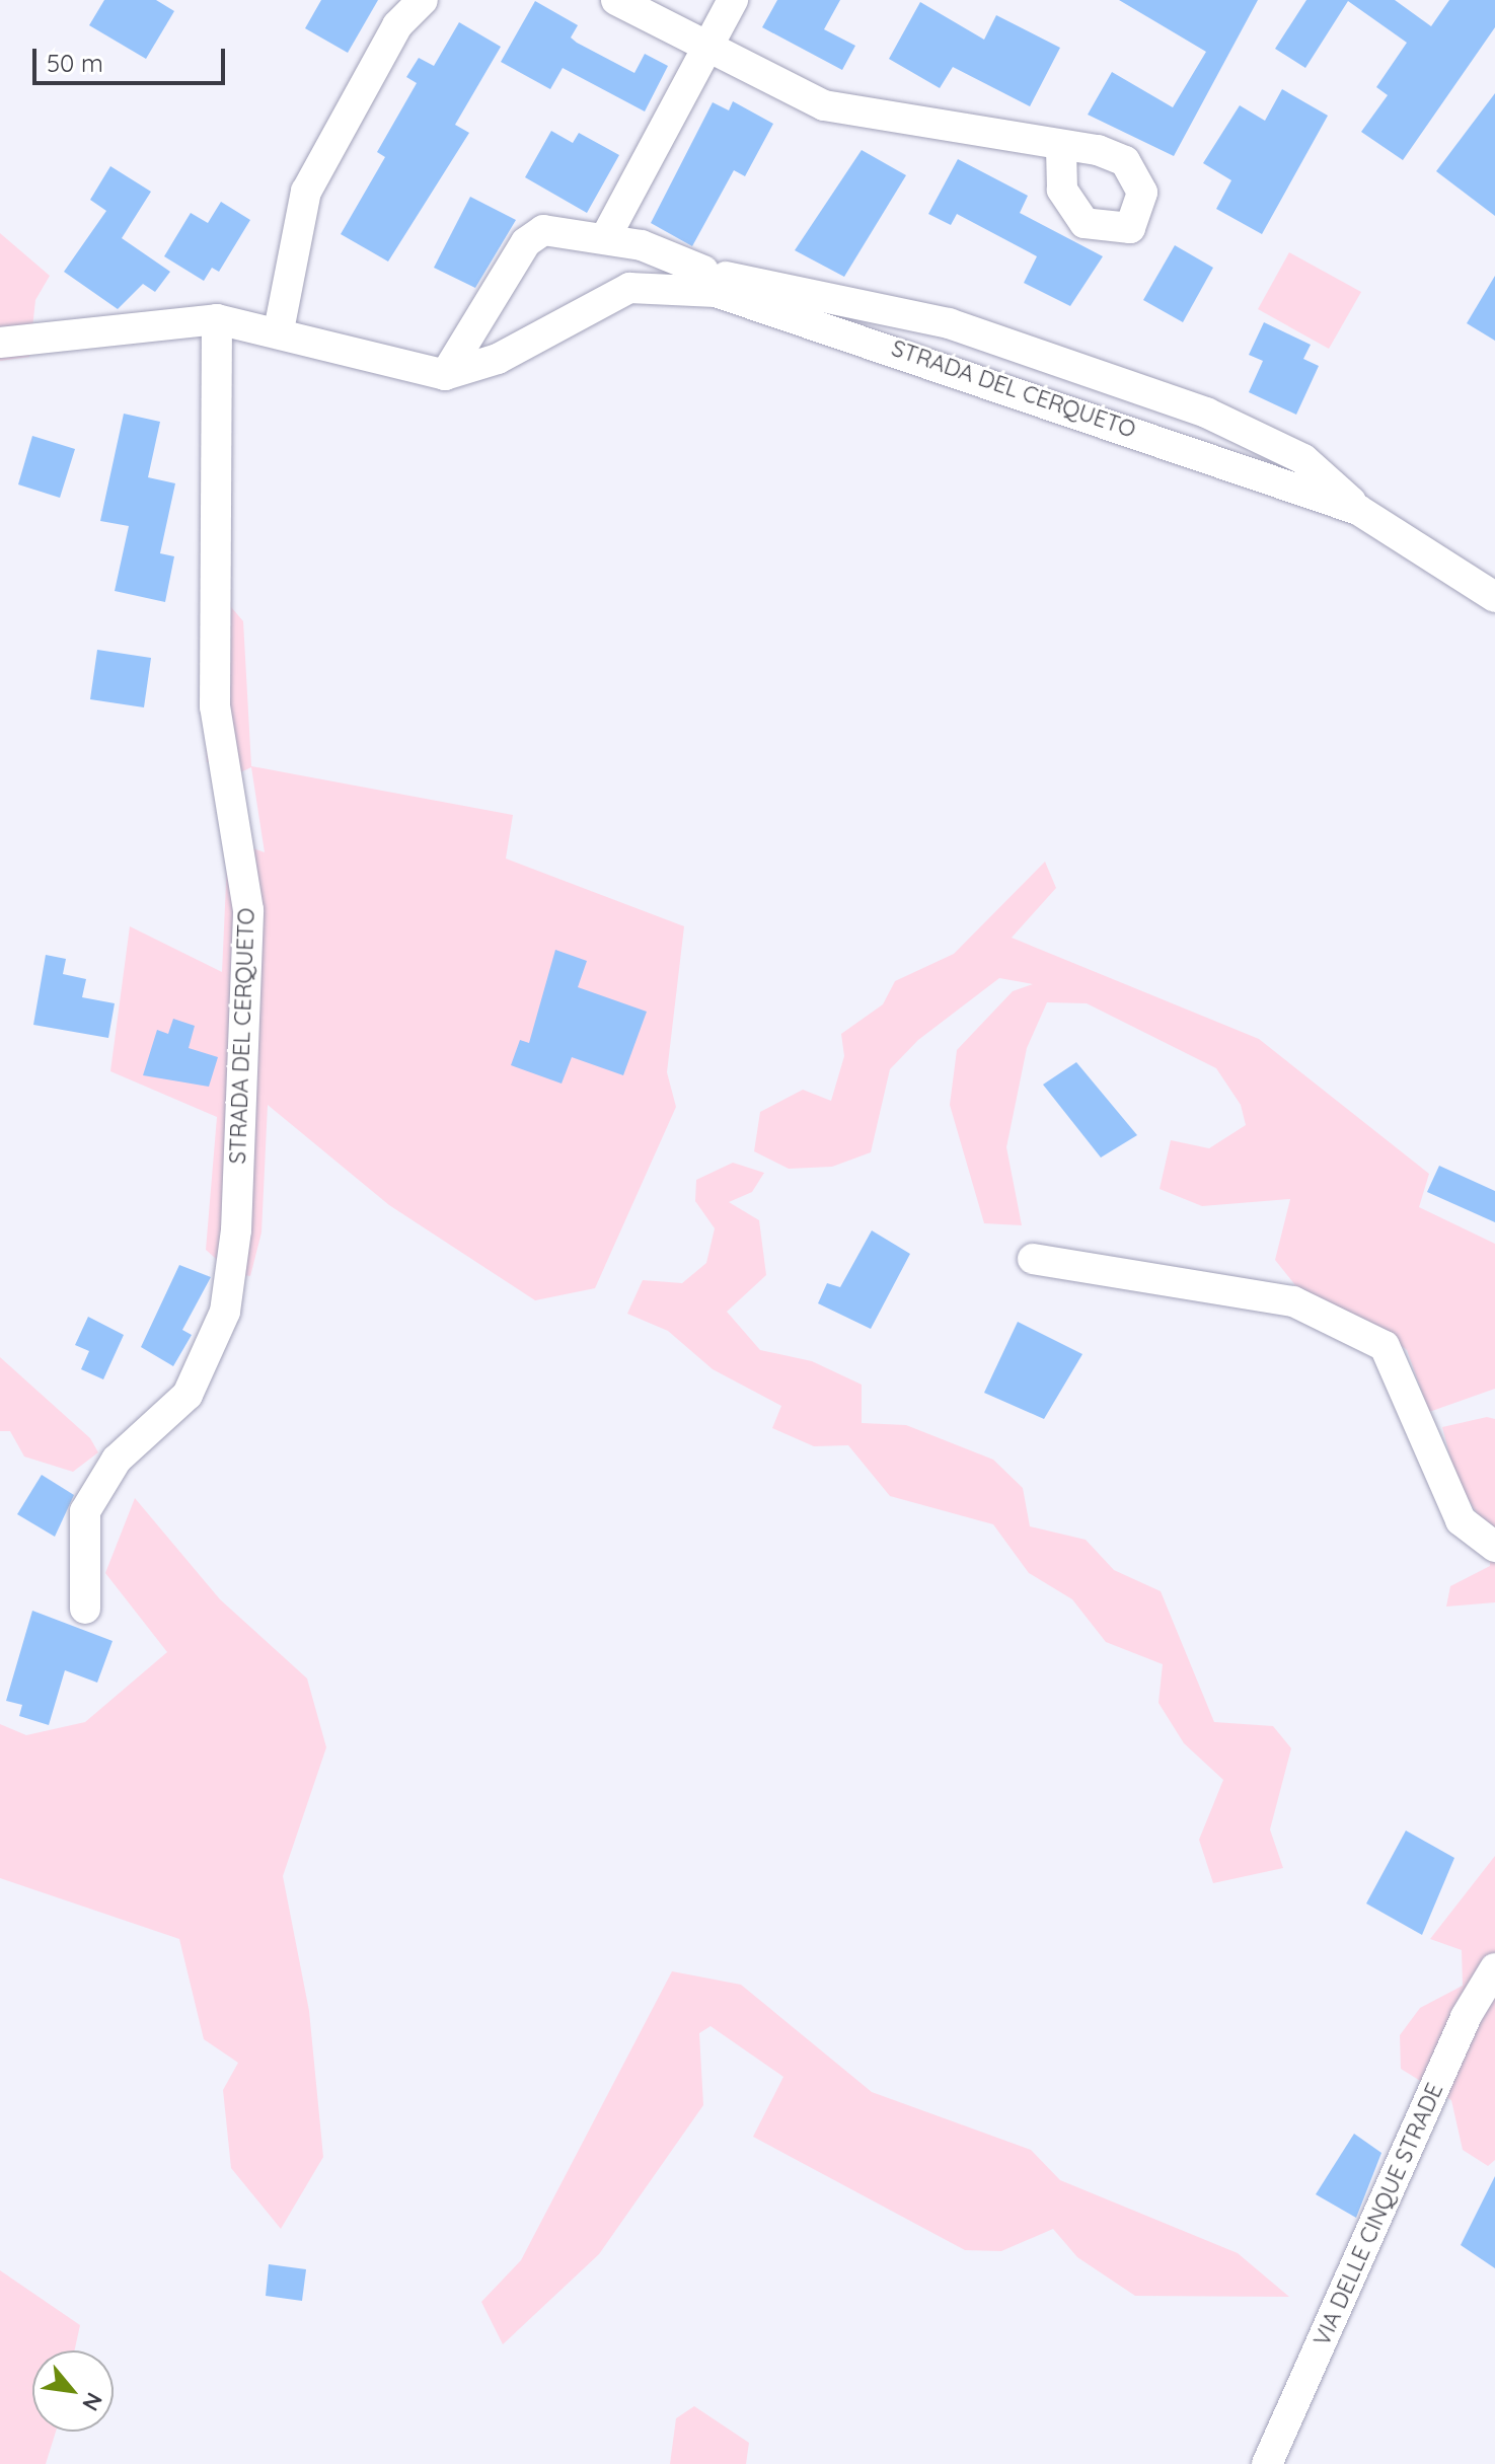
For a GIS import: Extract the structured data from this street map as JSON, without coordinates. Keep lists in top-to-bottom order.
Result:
{
  "streets": {
    "street": ["STRADA DEL CERQUETO", "VIA DELLE CINQUE STRADE"]
  },
  "scale_bar": "50 m",
  "north": "bottom right"
}
